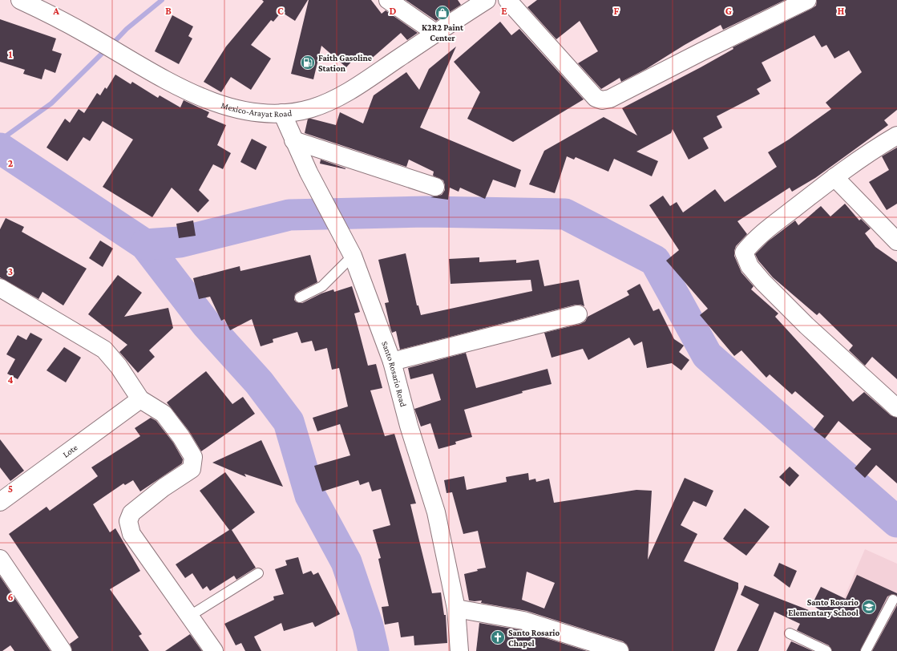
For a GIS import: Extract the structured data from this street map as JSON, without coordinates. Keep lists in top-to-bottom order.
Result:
{
  "streets": {
    "street": ["Mexico-Arayat Road", "Santo Rosario Road", "Lote"]
  },
  "crossings": [
    ["Mexico-Arayat Road", "Santo Rosario Road"]
  ],
  "places": {
    "shop": ["K2R2 Paint Center"],
    "fuel station": ["Faith Gasoline Station"],
    "school or university": ["Santo Rosario Elementary School"],
    "church": ["Santo Rosario Chapel"]
  },
  "grid": {
    "columns": [
      "A",
      "B",
      "C",
      "D",
      "E",
      "F",
      "G",
      "H"
    ],
    "rows": [
      "1",
      "2",
      "3",
      "4",
      "5",
      "6"
    ]
  }
}
